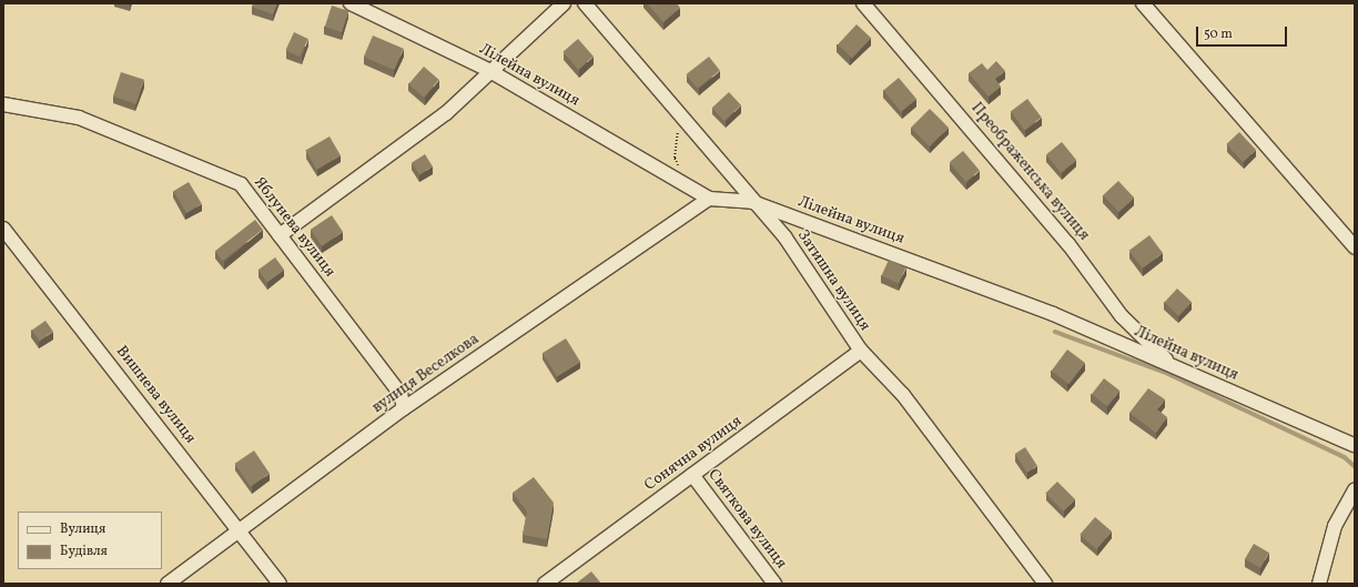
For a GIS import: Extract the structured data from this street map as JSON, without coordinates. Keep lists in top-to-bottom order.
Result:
{
  "streets": {
    "street": [
      "Лілейна вулиця",
      "Преображенська вулиця",
      "Яблунева вулиця",
      "Затишна вулиця",
      "вулиця Веселкова",
      "Вишнева вулиця",
      "Сонячна вулиця",
      "Святкова вулиця"
    ]
  },
  "crossings": [
    ["Лілейна вулиця", "Преображенська вулиця"],
    ["Лілейна вулиця", "Затишна вулиця"],
    ["Лілейна вулиця", "вулиця Веселкова"],
    ["Яблунева вулиця", "вулиця Веселкова"],
    ["Затишна вулиця", "Сонячна вулиця"],
    ["вулиця Веселкова", "Вишнева вулиця"],
    ["Сонячна вулиця", "Святкова вулиця"]
  ],
  "legend": ["Вулиця", "Будівля"],
  "scale_bar": "50 m"
}
